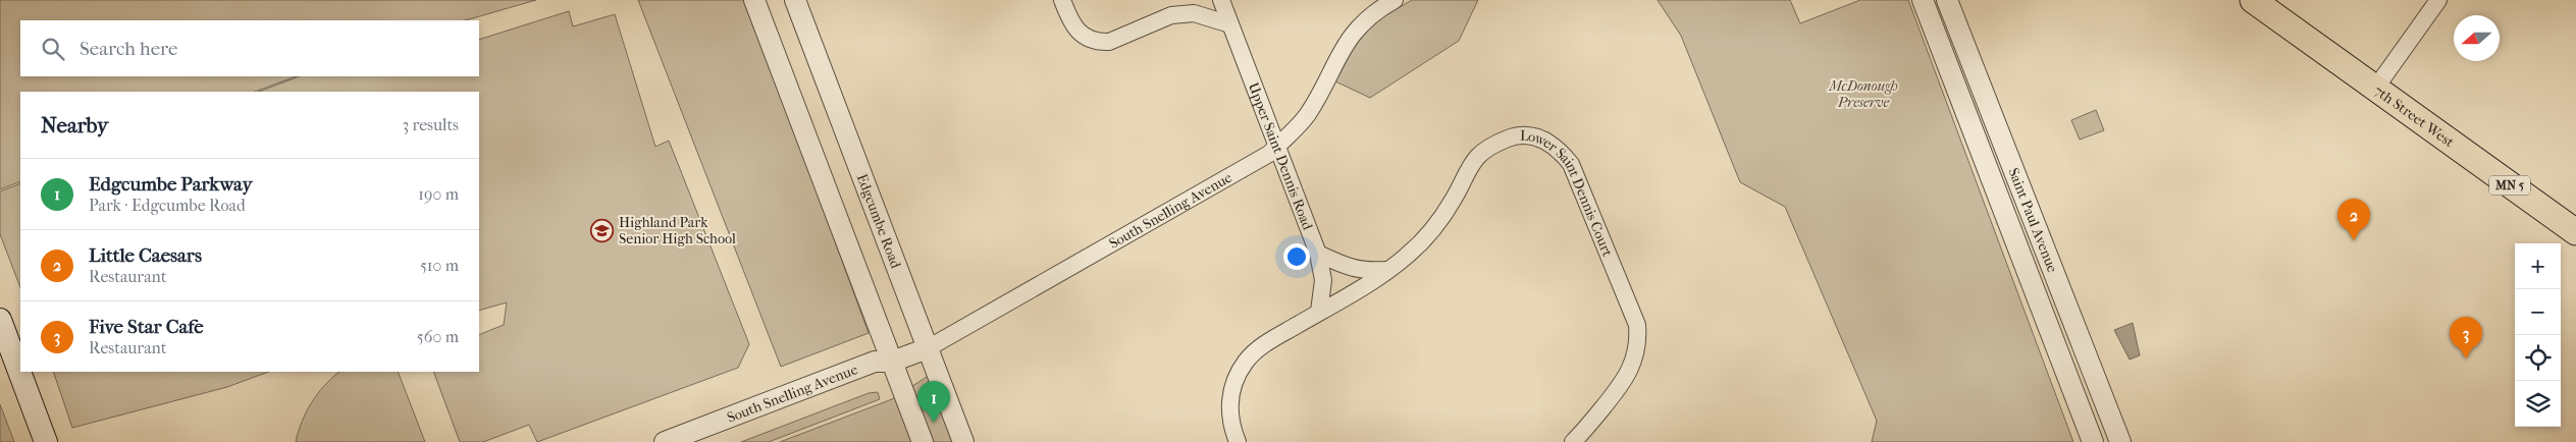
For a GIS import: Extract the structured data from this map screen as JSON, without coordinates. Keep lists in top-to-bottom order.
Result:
{
  "streets": {
    "main road": ["7th Street West", "MN 5"],
    "street": [
      "Upper Saint Dennis Road",
      "Lower Saint Dennis Court",
      "South Snelling Avenue",
      "Edgcumbe Road",
      "Saint Paul Avenue"
    ]
  },
  "crossings": [
    ["Upper Saint Dennis Road", "Lower Saint Dennis Court"],
    ["Upper Saint Dennis Road", "South Snelling Avenue"],
    ["South Snelling Avenue", "Edgcumbe Road"]
  ],
  "parks": ["McDonough Preserve"],
  "places": {
    "school or university": ["Highland Park Senior High School"]
  },
  "north": "left",
  "page": {
    "search": "Search here",
    "heading": ["Nearby", "3 results"],
    "list": [
      {
        "mark": "1",
        "name": "Edgcumbe Parkway",
        "note": "Park · Edgcumbe Road",
        "value": "190 m"
      },
      {
        "mark": "2",
        "name": "Little Caesars",
        "note": "Restaurant",
        "value": "510 m"
      },
      {
        "mark": "3",
        "name": "Five Star Cafe",
        "note": "Restaurant",
        "value": "560 m"
      }
    ],
    "pins": ["2", "3", "1"],
    "map_buttons": ["+", "−"]
  }
}
